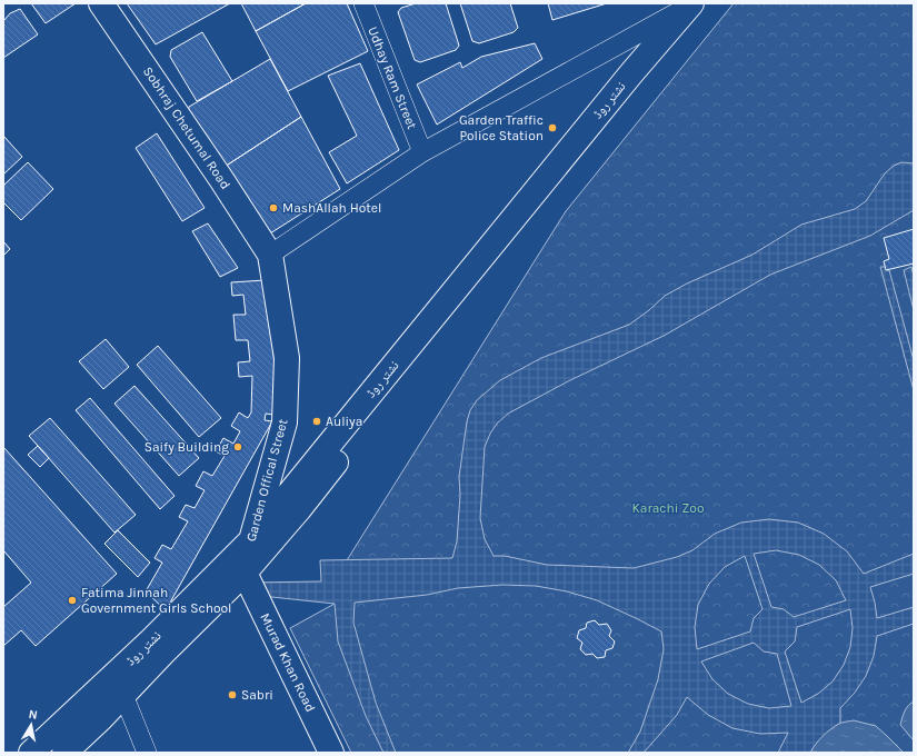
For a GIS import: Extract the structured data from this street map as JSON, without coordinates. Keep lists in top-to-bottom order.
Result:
{
  "streets": {
    "main road": [
      "نشتر روڈ",
      "Sobhraj Chetumal Road",
      "Garden Offical Street",
      "Murad Khan Road"
    ],
    "street": ["Udhay Ram Street"]
  },
  "crossings": [
    ["نشتر روڈ", "Garden Offical Street"],
    ["نشتر روڈ", "Murad Khan Road"],
    ["Sobhraj Chetumal Road", "Garden Offical Street"],
    ["Garden Offical Street", "Murad Khan Road"]
  ],
  "parks": ["Karachi Zoo"],
  "places": [
    "Garden Traffic Police Station",
    "MashAllah Hotel",
    "Auliya",
    "Saify Building",
    "Fatima Jinnah Government Girls School",
    "Sabri"
  ],
  "north": "top"
}
